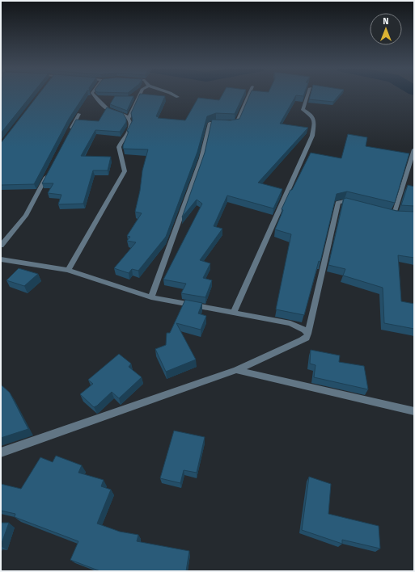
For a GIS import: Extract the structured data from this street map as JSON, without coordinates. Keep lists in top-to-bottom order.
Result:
{
  "north": "top"
}
